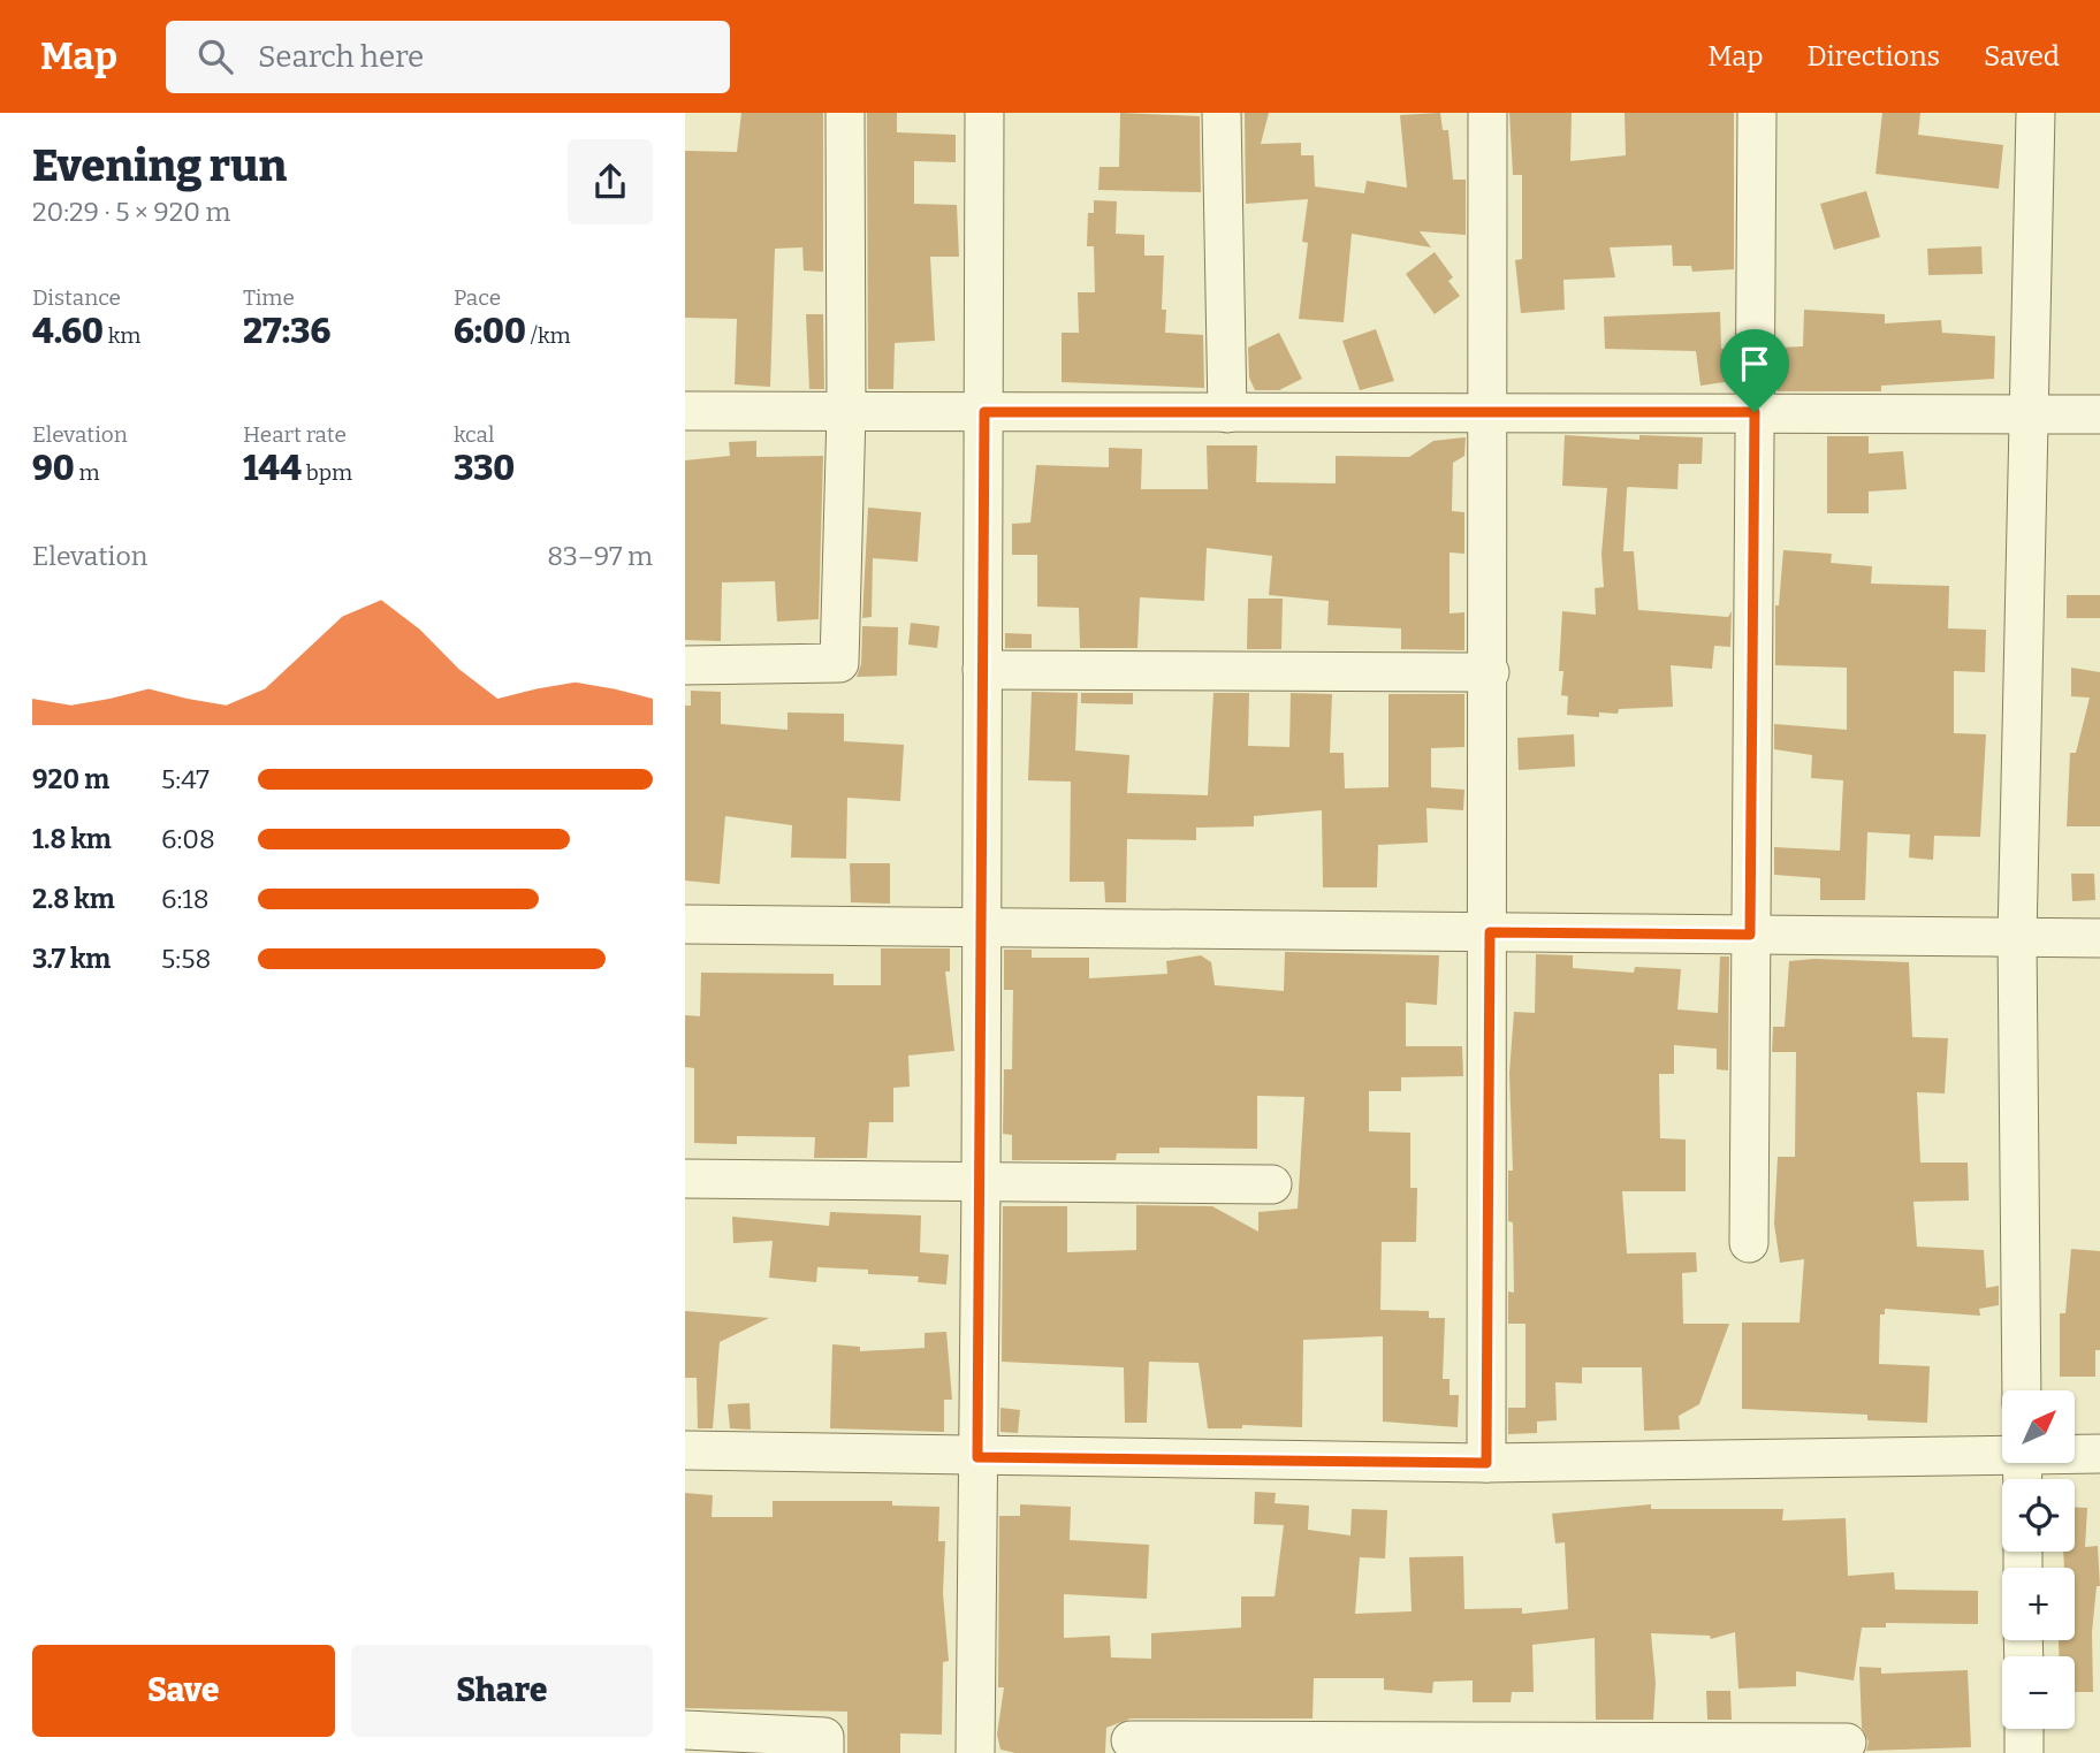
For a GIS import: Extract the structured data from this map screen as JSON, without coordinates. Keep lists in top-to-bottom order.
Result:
{
  "north": "top right",
  "page": {
    "header": "Map",
    "search": "Search here",
    "nav": ["Map", "Directions", "Saved"],
    "heading": ["Evening run", "20:29 · 5 × 920 m"],
    "stats": [
      ["Distance", "4.60 km"],
      ["Time", "27:36"],
      ["Pace", "6:00 /km"],
      ["Elevation", "90 m"],
      ["Heart rate", "144 bpm"],
      ["kcal", "330"]
    ],
    "chart": ["Elevation", "83–97 m"],
    "list": [
      {
        "name": "920 m",
        "note": "5:47"
      },
      {
        "name": "1.8 km",
        "note": "6:08"
      },
      {
        "name": "2.8 km",
        "note": "6:18"
      },
      {
        "name": "3.7 km",
        "note": "5:58"
      }
    ],
    "map_buttons": ["+", "−"],
    "buttons": ["Save", "Share"]
  }
}
